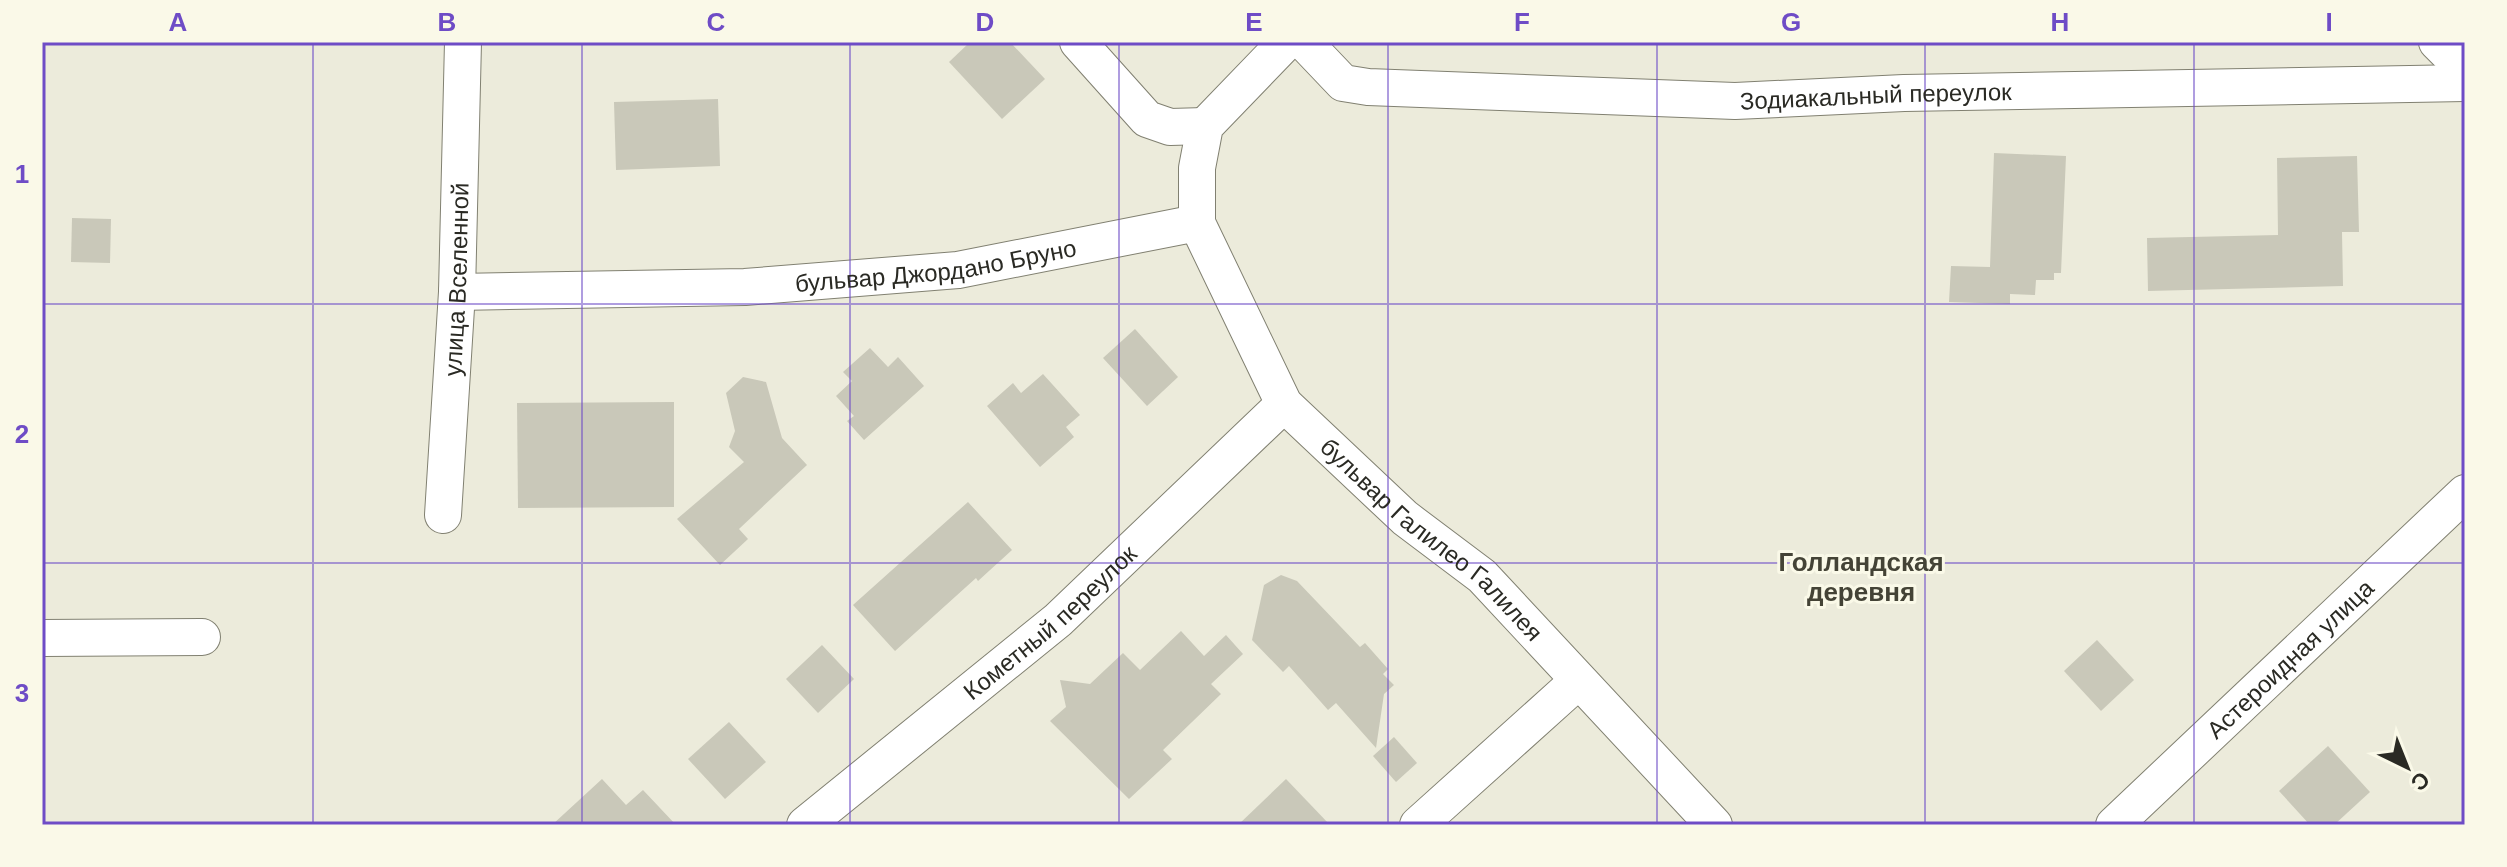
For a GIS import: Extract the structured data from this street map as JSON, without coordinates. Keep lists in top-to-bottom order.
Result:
{
  "streets": {
    "street": [
      "Зодиакальный переулок",
      "бульвар Джордано Бруно",
      "улица Вселенной",
      "бульвар Галилео Галилея",
      "Кометный переулок",
      "Астероидная улица"
    ]
  },
  "crossings": [
    ["бульвар Джордано Бруно", "улица Вселенной"],
    ["бульвар Джордано Бруно", "бульвар Галилео Галилея"],
    ["бульвар Галилео Галилея", "Кометный переулок"]
  ],
  "districts": ["Голландская деревня"],
  "north": "bottom right",
  "grid": {
    "columns": [
      "A",
      "B",
      "C",
      "D",
      "E",
      "F",
      "G",
      "H",
      "I"
    ],
    "rows": ["1", "2", "3"]
  }
}
